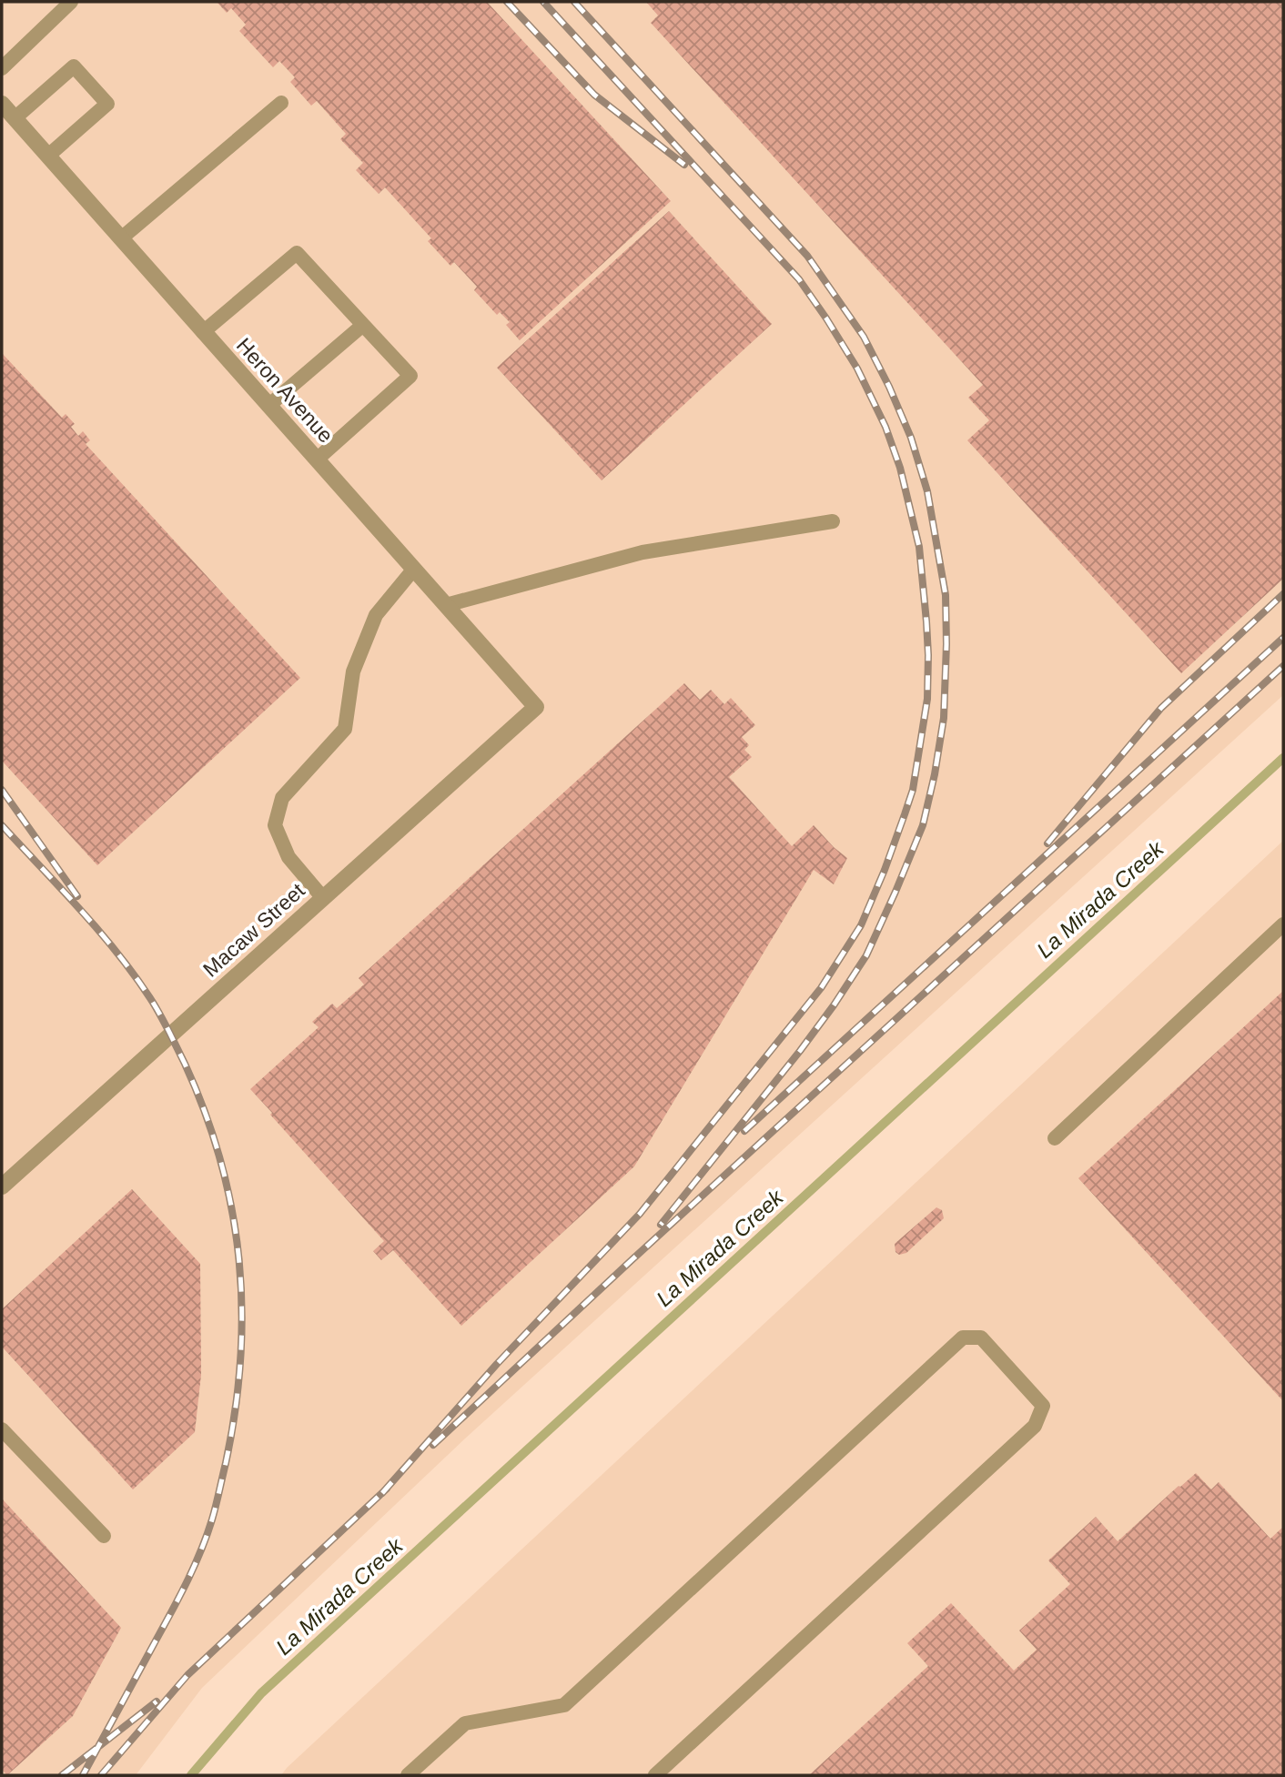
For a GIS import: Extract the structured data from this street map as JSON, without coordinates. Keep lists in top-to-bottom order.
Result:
{
  "streets": {
    "street": ["Heron Avenue", "Macaw Street"]
  },
  "crossings": [
    ["Heron Avenue", "Macaw Street"]
  ],
  "water": ["La Mirada Creek"]
}
